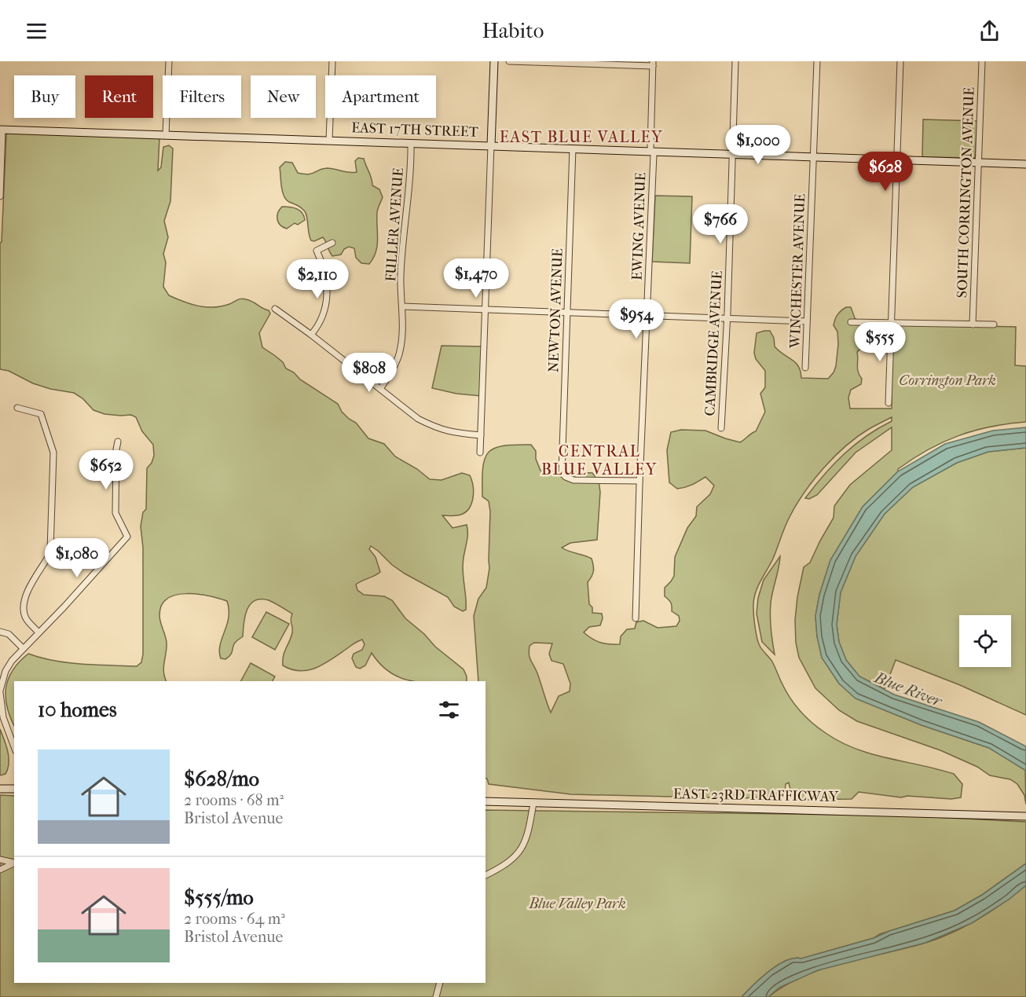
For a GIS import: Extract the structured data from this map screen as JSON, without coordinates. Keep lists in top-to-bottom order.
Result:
{
  "streets": {
    "street": [
      "EAST 17TH STREET",
      "SOUTH CORRINGTON AVENUE",
      "FULLER AVENUE",
      "EWING AVENUE",
      "WINCHESTER AVENUE",
      "NEWTON AVENUE",
      "CAMBRIDGE AVENUE",
      "EAST 23RD TRAFFICWAY"
    ]
  },
  "crossings": [
    ["EAST 17TH STREET", "SOUTH CORRINGTON AVENUE"],
    ["EAST 17TH STREET", "FULLER AVENUE"],
    ["EAST 17TH STREET", "EWING AVENUE"],
    ["EAST 17TH STREET", "WINCHESTER AVENUE"],
    ["EAST 17TH STREET", "NEWTON AVENUE"],
    ["EAST 17TH STREET", "CAMBRIDGE AVENUE"],
    ["EWING AVENUE", "NEWTON AVENUE"]
  ],
  "districts": ["EAST BLUE VALLEY", "CENTRAL BLUE VALLEY"],
  "water": ["Blue River"],
  "parks": ["Corrington Park", "Blue Valley Park"],
  "page": {
    "header": "Habito",
    "chip": [
      "Buy",
      "Rent",
      "Filters",
      "New",
      "Apartment"
    ],
    "price": [
      "$1,000",
      "$628",
      "$766",
      "$1,470",
      "$2,110",
      "$954",
      "$555",
      "$808",
      "$652",
      "$1,080"
    ],
    "heading": "10 homes",
    "list": [
      {
        "name": "$628/mo",
        "note": "2 rooms · 68 m² · Bristol Avenue"
      },
      {
        "name": "$555/mo",
        "note": "2 rooms · 64 m² · Bristol Avenue"
      }
    ]
  }
}
